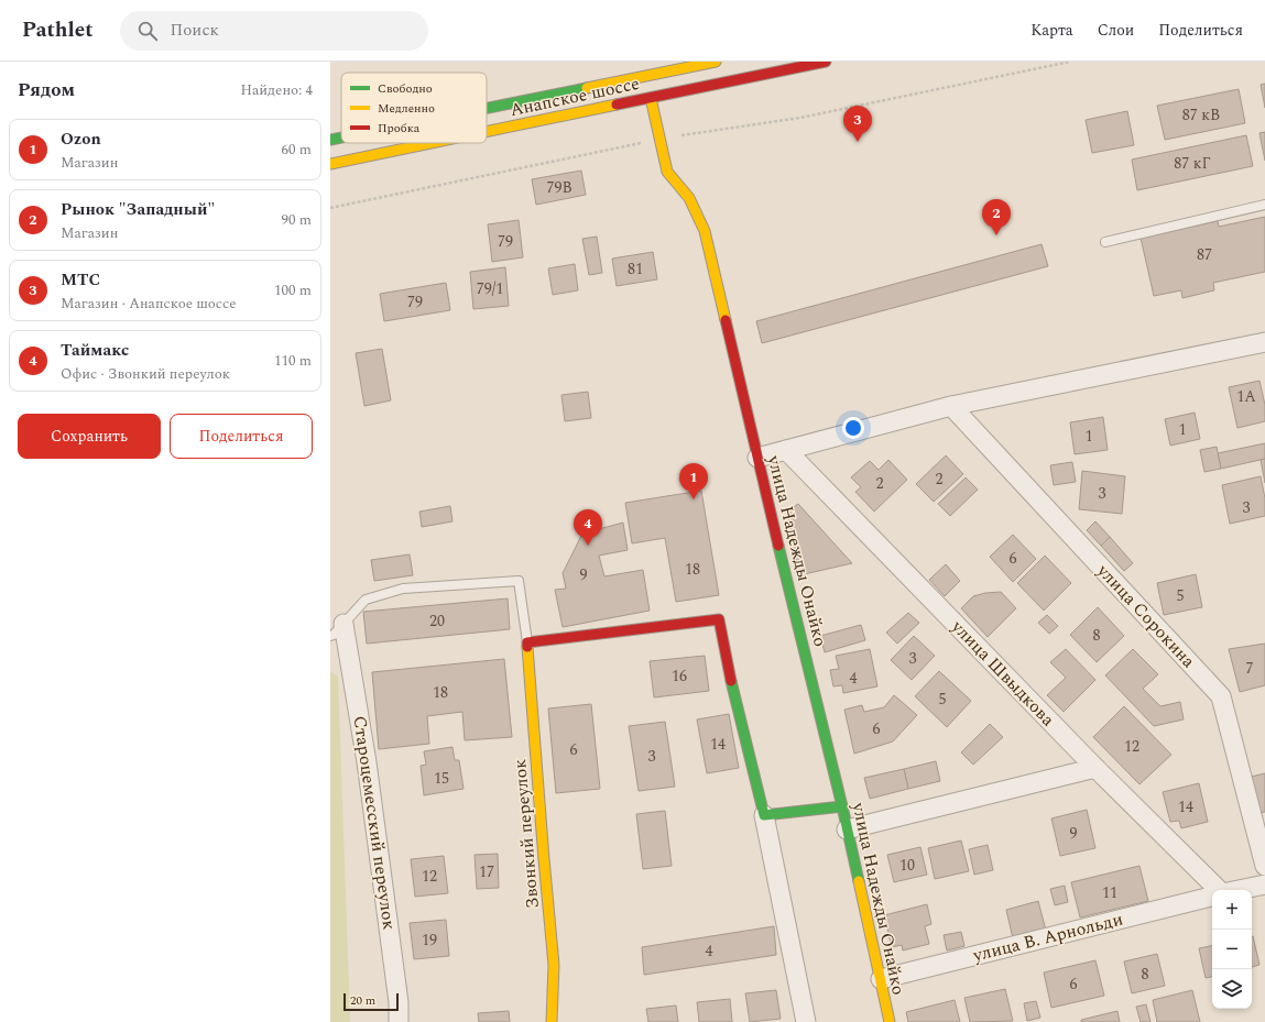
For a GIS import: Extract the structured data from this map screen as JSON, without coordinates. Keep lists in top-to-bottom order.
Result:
{
  "streets": {
    "main road": ["Анапское шоссе", "улица Надежды Онайко", "Звонкий переулок"],
    "street": [
      "улица Сорокина",
      "улица Швыдкова",
      "Староцемесский переулок",
      "улица В. Арнольди"
    ]
  },
  "crossings": [
    ["Анапское шоссе", "улица Надежды Онайко"],
    ["улица Надежды Онайко", "улица В. Арнольди"]
  ],
  "house_numbers": [
    "87 кВ",
    "87 кГ",
    "79В",
    "79",
    "87",
    "81",
    "79/1",
    "79",
    "1А",
    "1",
    "1",
    "2",
    "2",
    "3",
    "3",
    "6",
    "18",
    "9",
    "5",
    "20",
    "8",
    "3",
    "7",
    "16",
    "4",
    "18",
    "5",
    "6",
    "14",
    "12",
    "6",
    "3",
    "15",
    "14",
    "9",
    "10",
    "17",
    "12",
    "11",
    "19",
    "4",
    "8",
    "6"
  ],
  "legend": ["Свободно", "Медленно", "Пробка"],
  "scale_bar": "20 m",
  "page": {
    "header": "Pathlet",
    "search": "Поиск",
    "nav": ["Карта", "Слои", "Поделиться"],
    "heading": ["Рядом", "Найдено: 4"],
    "pins": [
      "3",
      "2",
      "1",
      "4"
    ],
    "list": [
      {
        "mark": "1",
        "name": "Ozon",
        "note": "Магазин",
        "value": "60 m"
      },
      {
        "mark": "2",
        "name": "Рынок \"Западный\"",
        "note": "Магазин",
        "value": "90 m"
      },
      {
        "mark": "3",
        "name": "МТС",
        "note": "Магазин · Анапское шоссе",
        "value": "100 m"
      },
      {
        "mark": "4",
        "name": "Таймакс",
        "note": "Офис · Звонкий переулок",
        "value": "110 m"
      }
    ],
    "buttons": ["Сохранить", "Поделиться"],
    "map_buttons": ["+", "−"],
    "scale": "20 m"
  }
}
